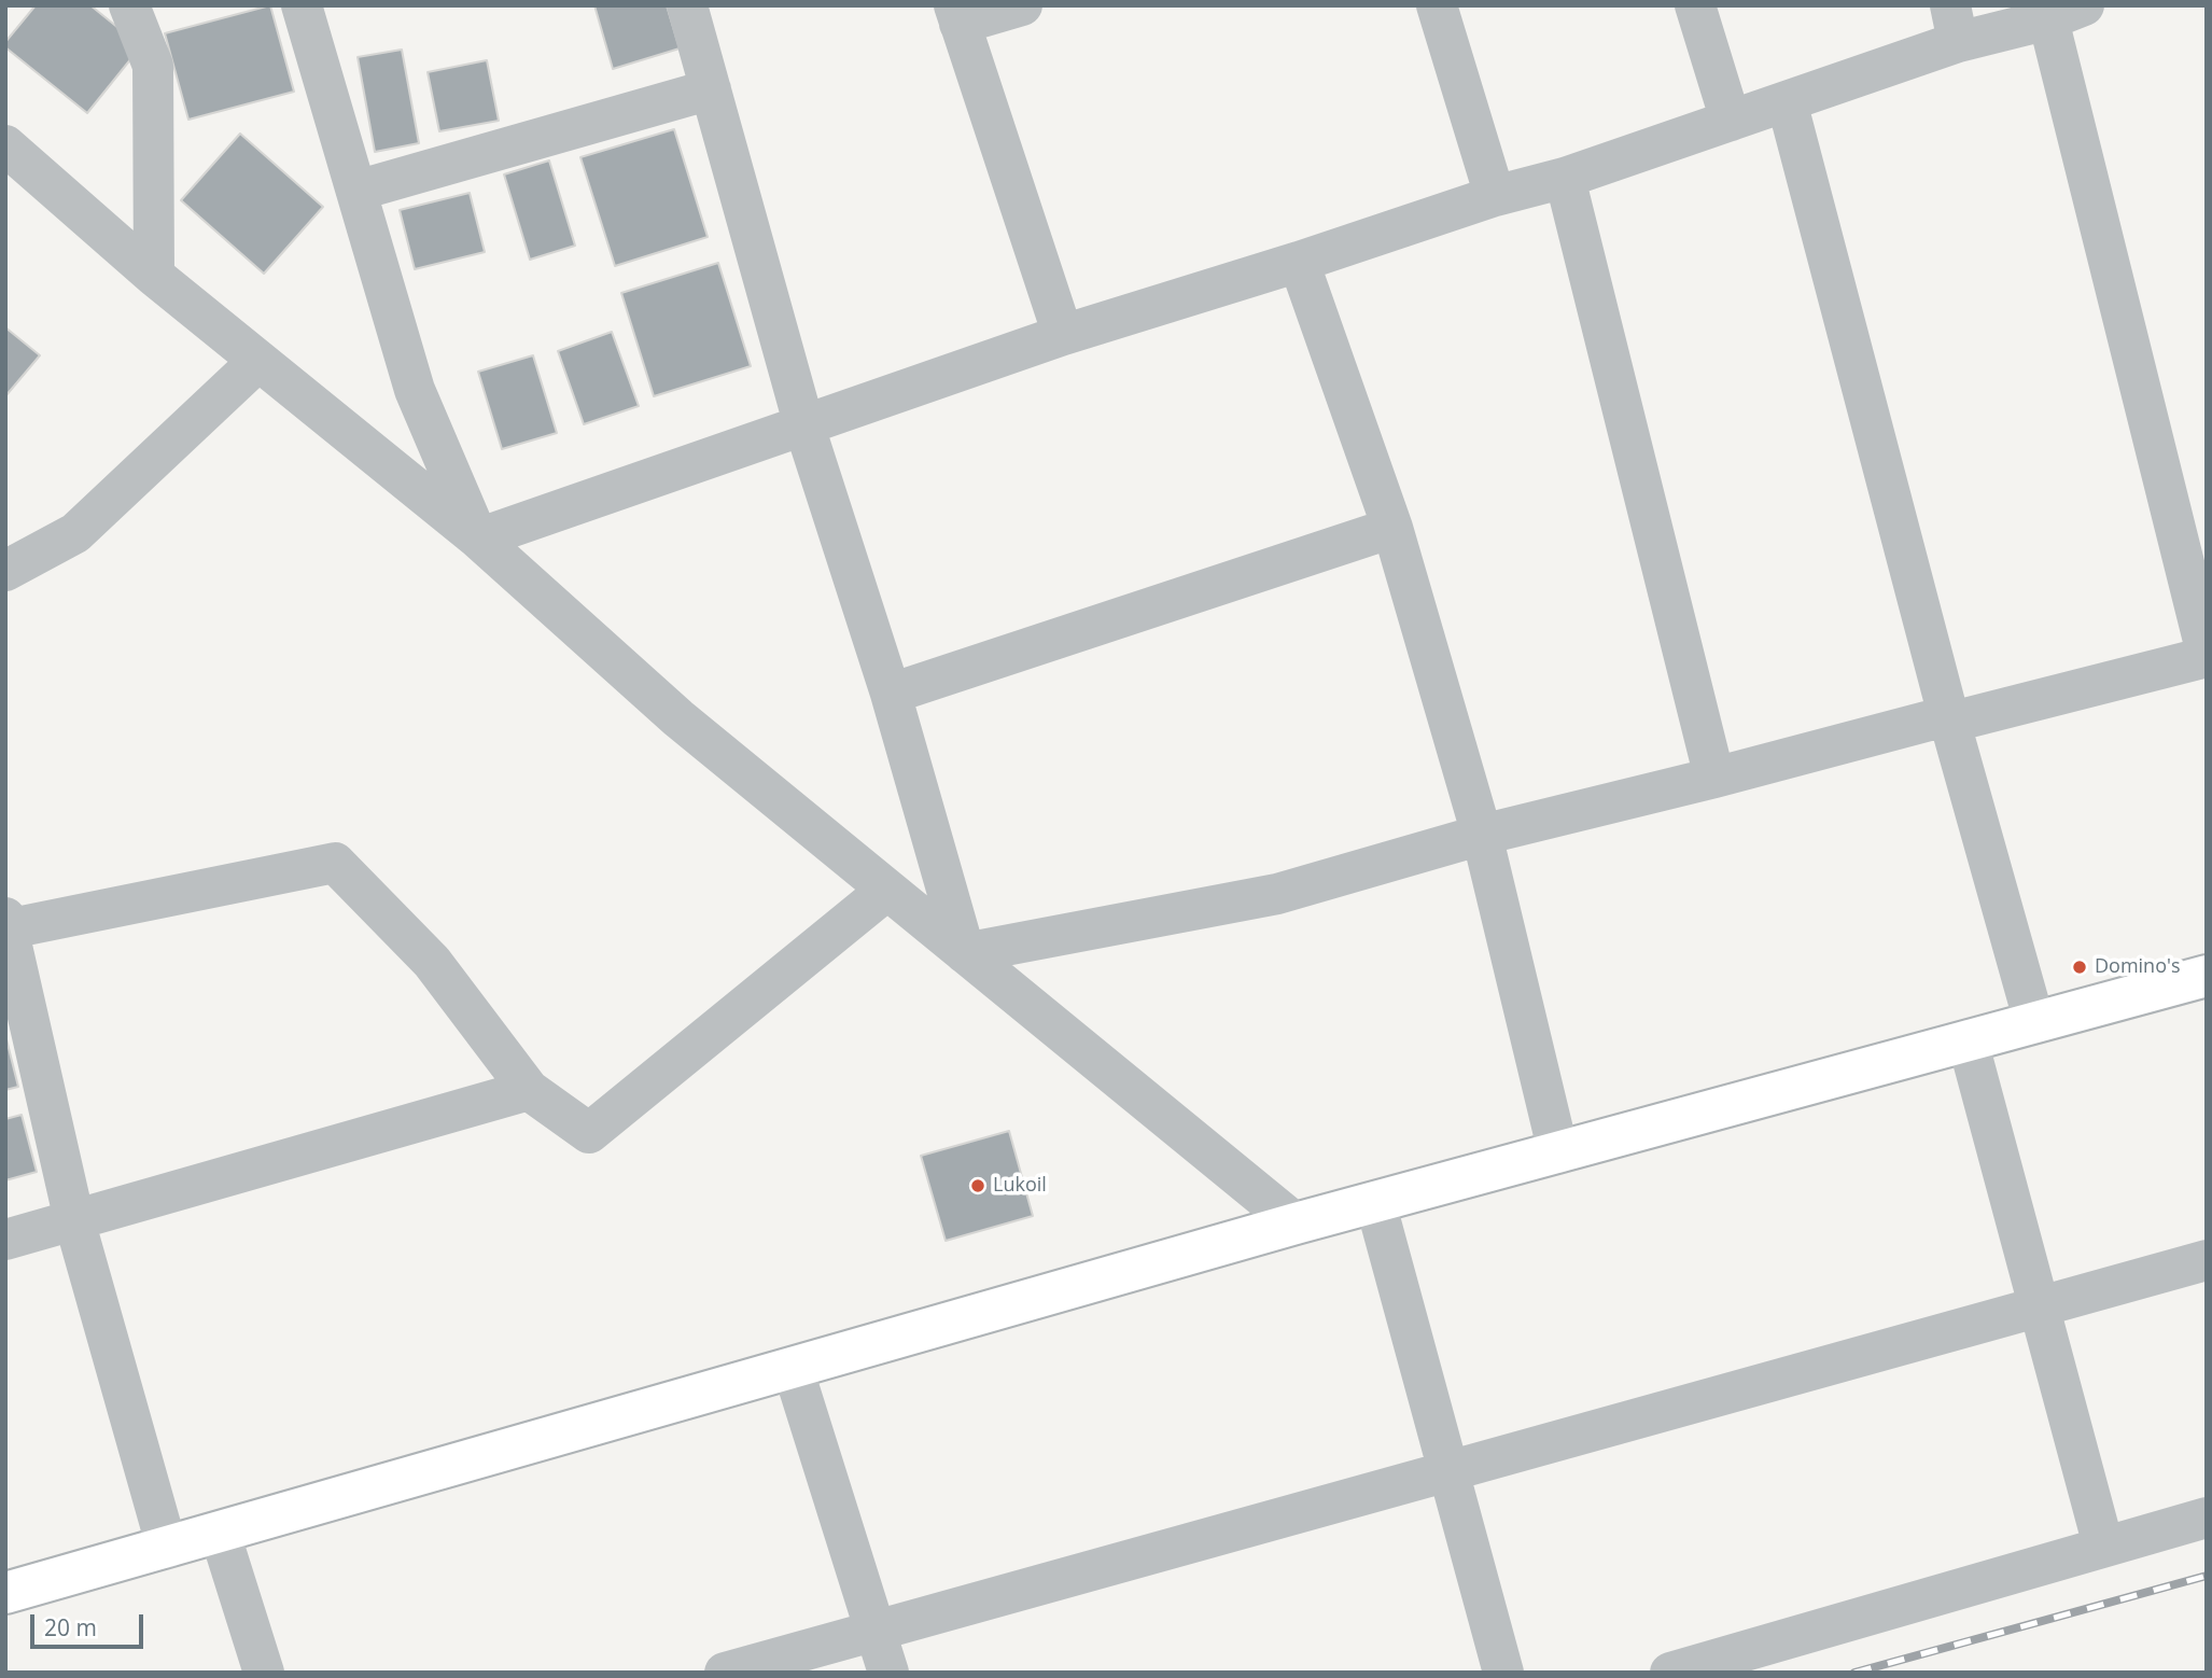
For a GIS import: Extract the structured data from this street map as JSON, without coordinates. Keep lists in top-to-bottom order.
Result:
{
  "places": ["Domino's", "Lukoil"],
  "scale_bar": "20 m"
}
